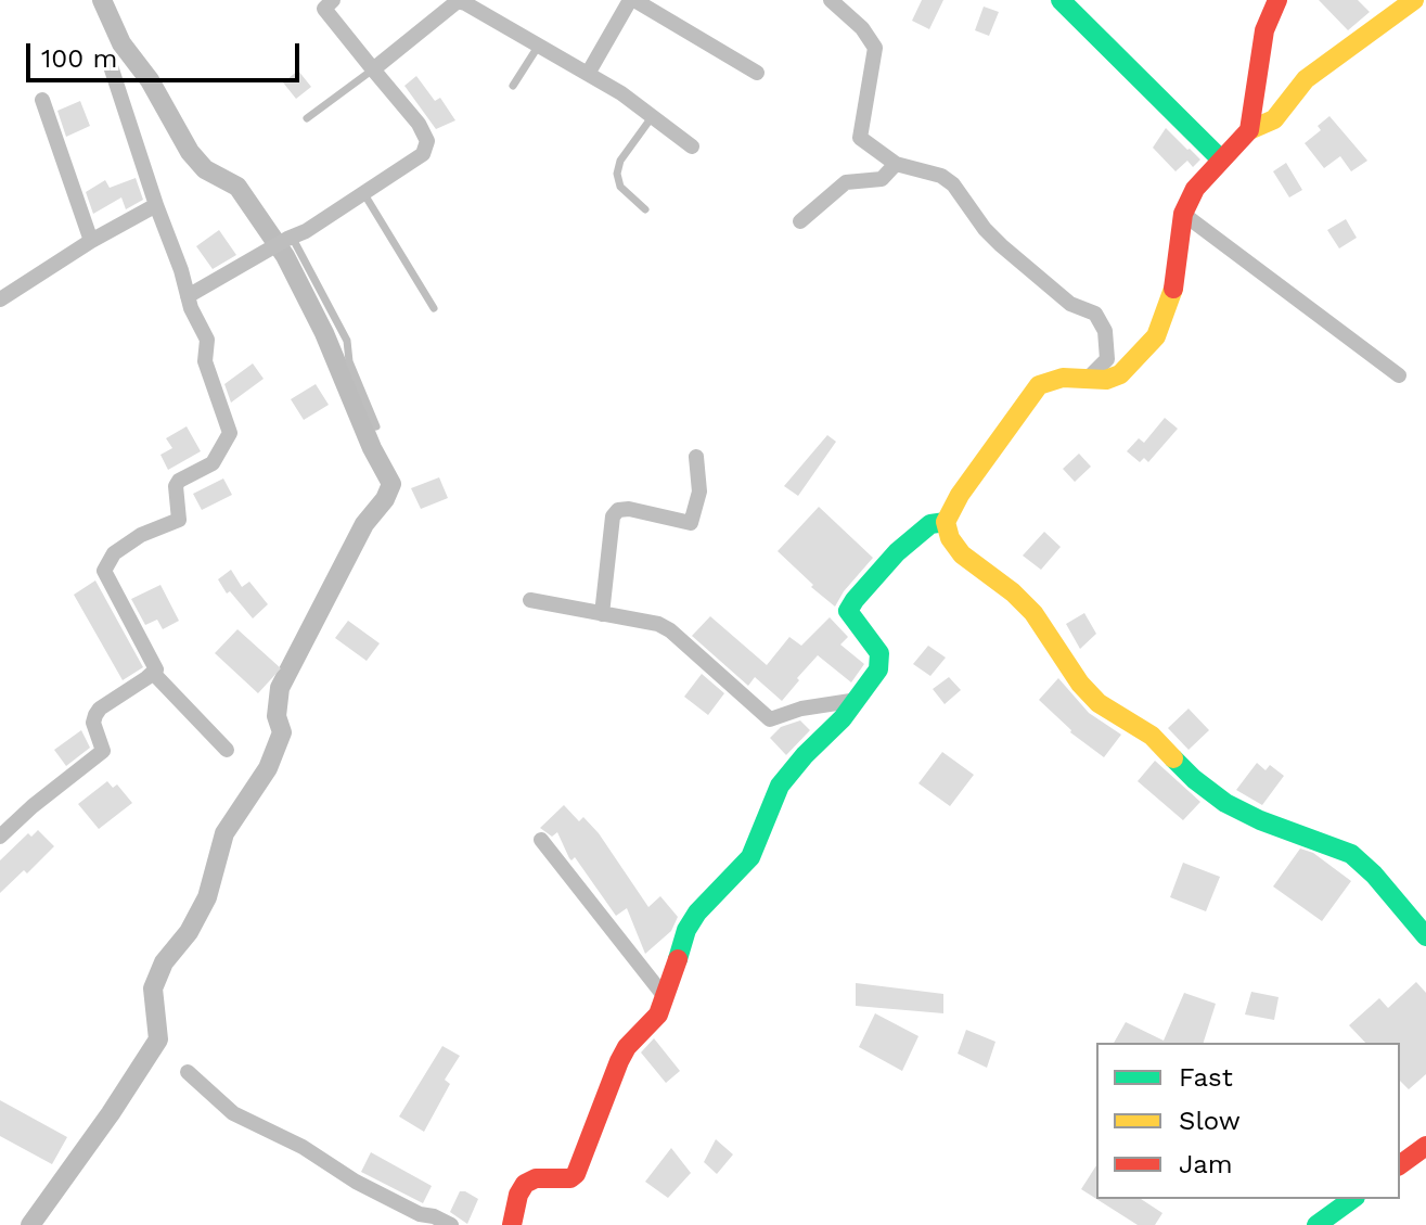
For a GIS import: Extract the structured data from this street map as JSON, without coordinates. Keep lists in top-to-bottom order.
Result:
{
  "legend": ["Fast", "Slow", "Jam"],
  "scale_bar": "100 m"
}
